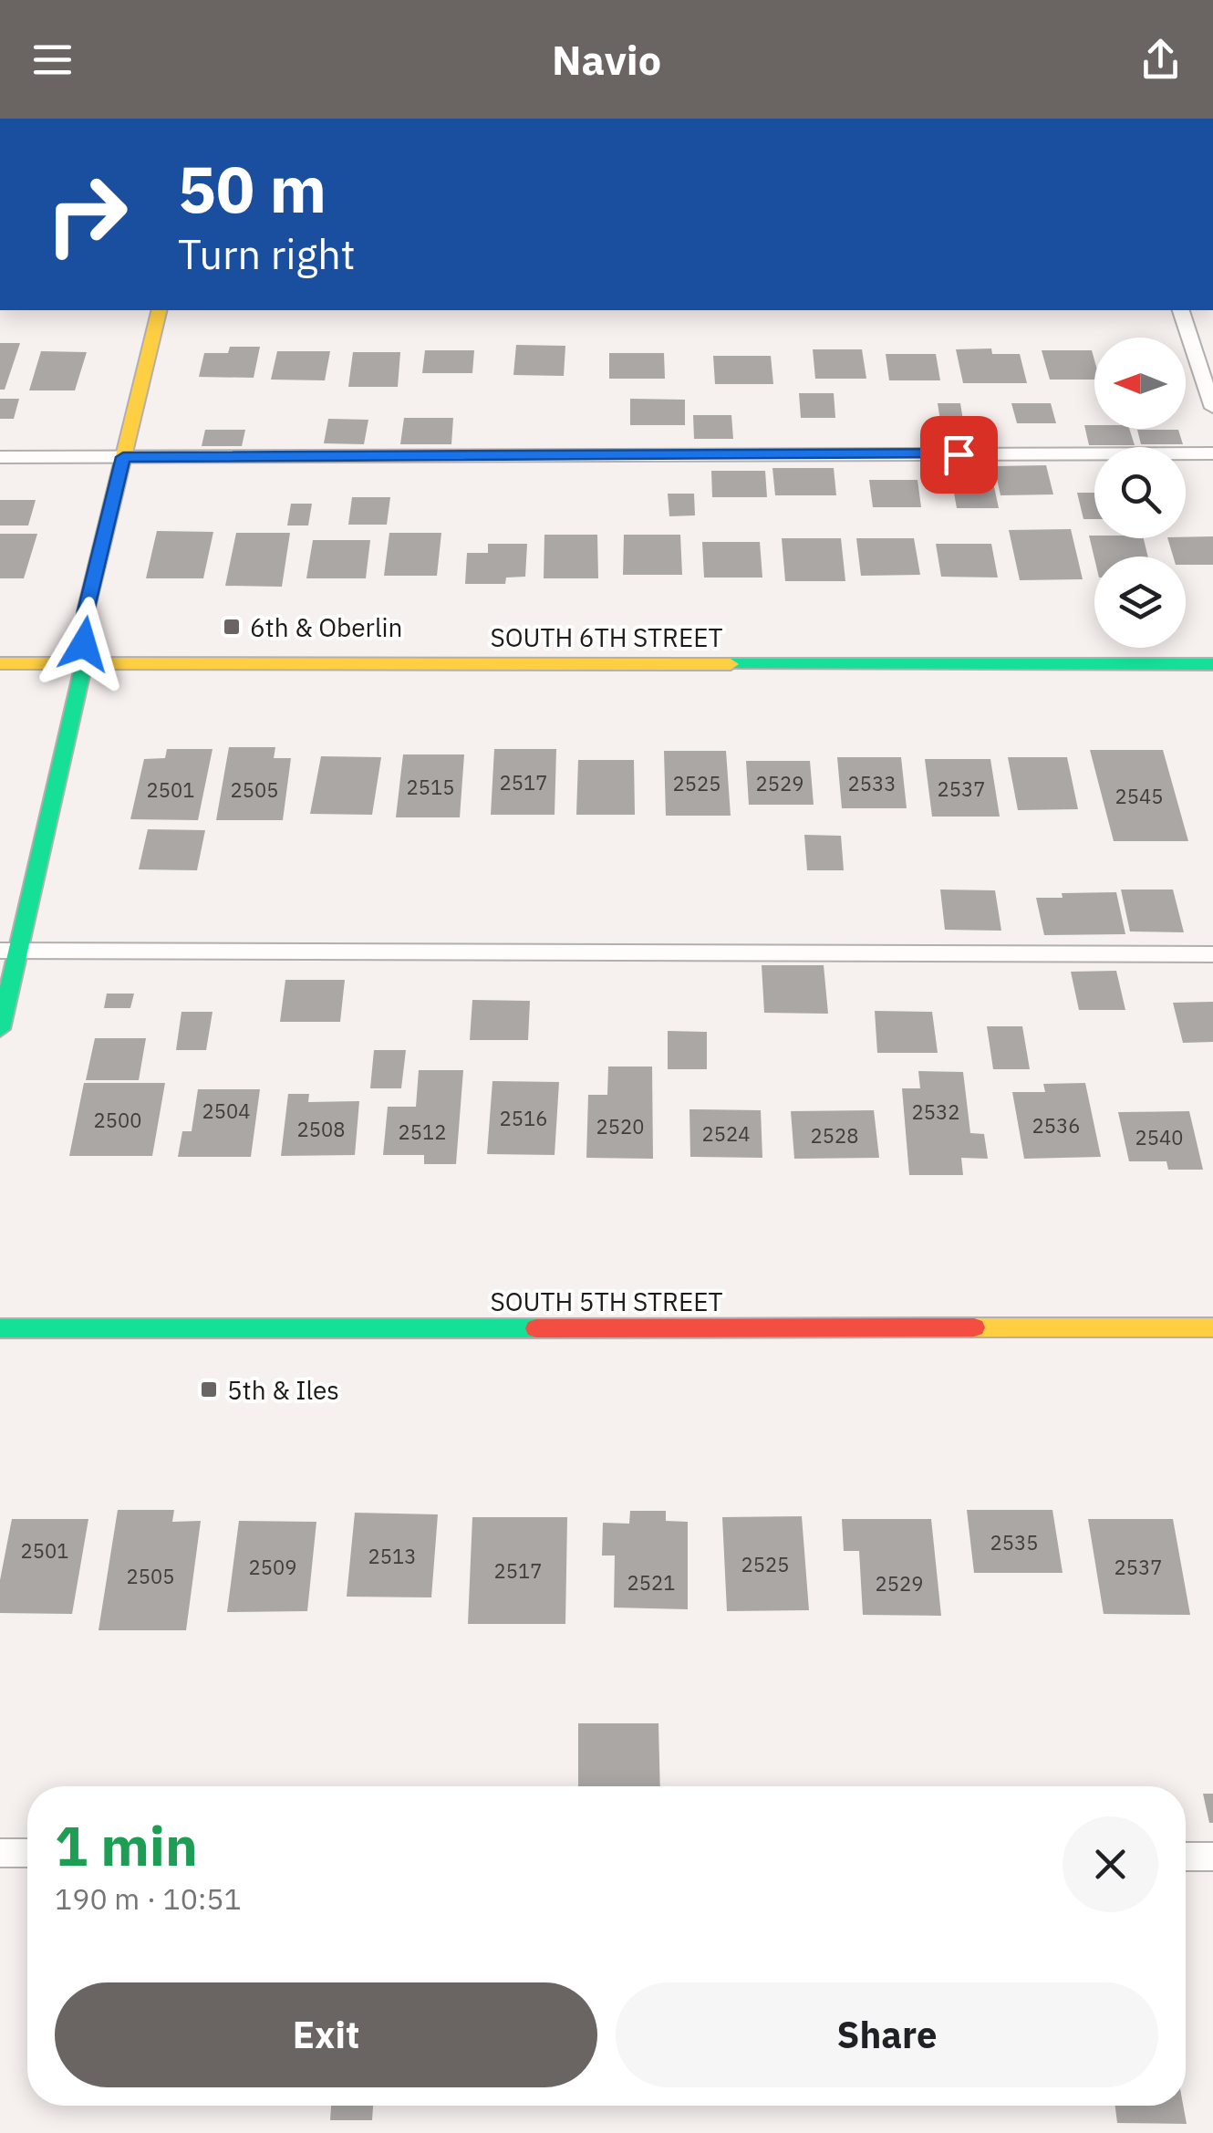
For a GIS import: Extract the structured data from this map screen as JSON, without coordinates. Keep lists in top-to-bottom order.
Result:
{
  "streets": {
    "main road": ["SOUTH 6TH STREET", "SOUTH 5TH STREET"]
  },
  "places": {
    "transit": ["6th & Oberlin", "5th & Iles"]
  },
  "house_numbers": [
    "2517",
    "2525",
    "2529",
    "2533",
    "2515",
    "2537",
    "2501",
    "2505",
    "2545",
    "2504",
    "2532",
    "2516",
    "2500",
    "2536",
    "2520",
    "2508",
    "2512",
    "2524",
    "2528",
    "2540",
    "2535",
    "2501",
    "2513",
    "2525",
    "2509",
    "2537",
    "2517",
    "2505",
    "2521",
    "2529"
  ],
  "north": "left",
  "page": {
    "header": "Navio",
    "turn": ["50 m", "Turn right"],
    "heading": ["1 min", "190 m · 10:51"],
    "buttons": ["Exit", "Share"]
  }
}
